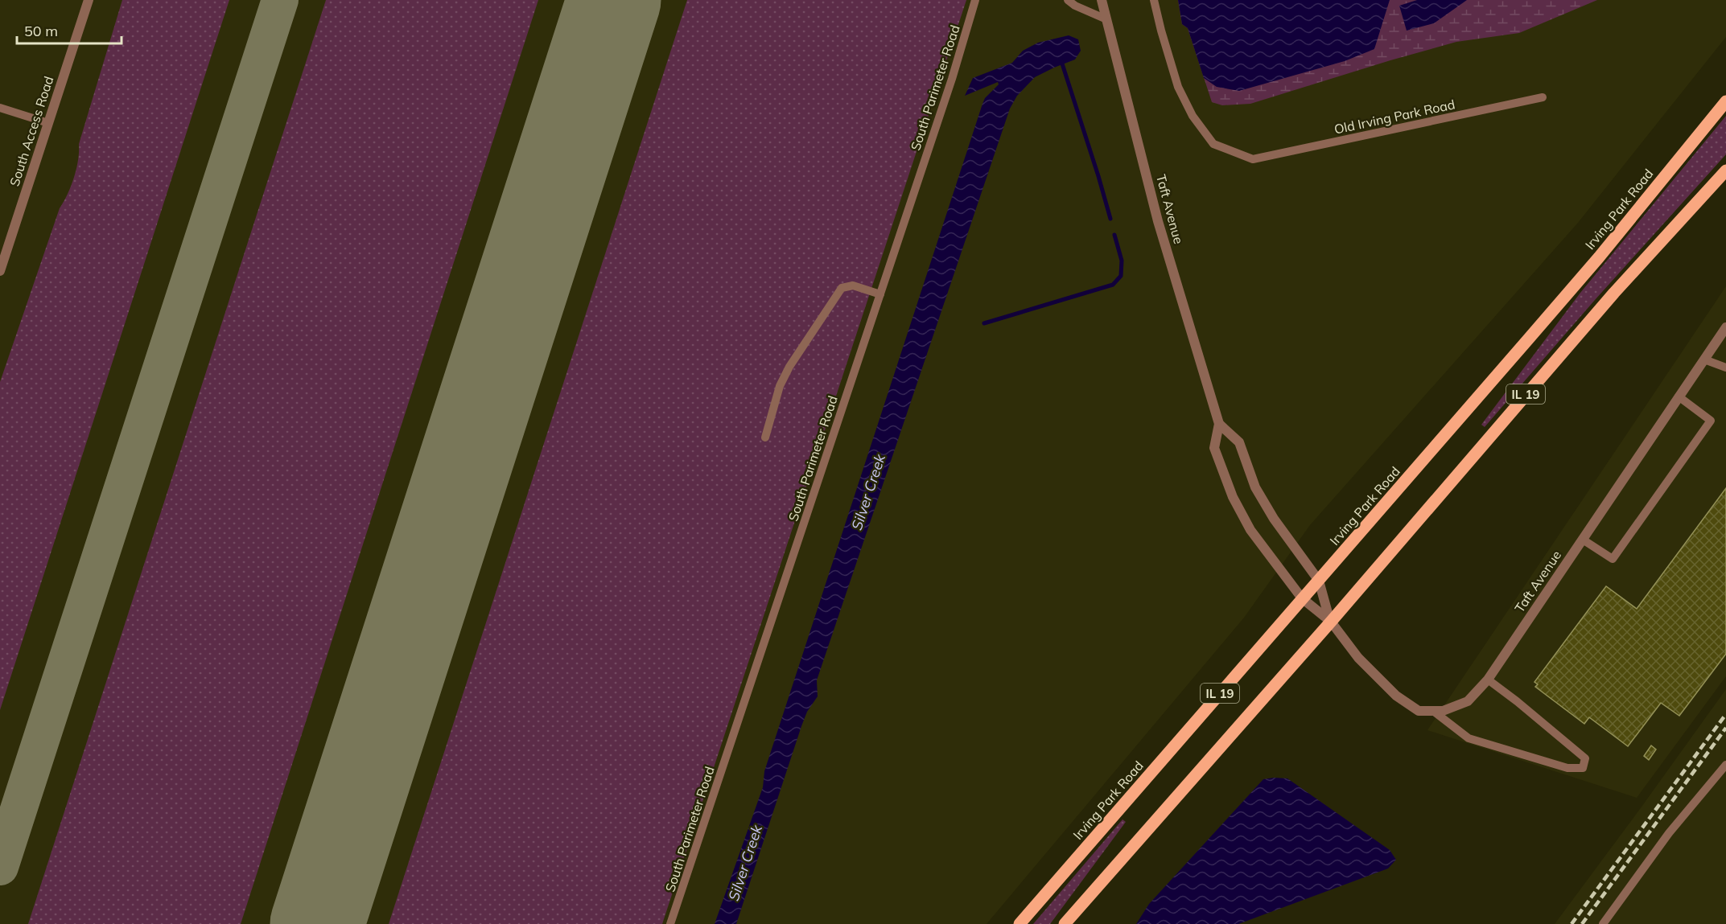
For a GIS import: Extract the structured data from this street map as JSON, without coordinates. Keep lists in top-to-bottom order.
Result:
{
  "streets": {
    "main road": ["Irving Park Road", "IL 19"],
    "street": ["South Access Road", "Taft Avenue"],
    "lane": ["South Parimeter Road", "Old Irving Park Road"]
  },
  "crossings": [
    ["Taft Avenue", "Irving Park Road"],
    ["Taft Avenue", "IL 19"]
  ],
  "water": ["Silver Creek"],
  "scale_bar": "50 m"
}
